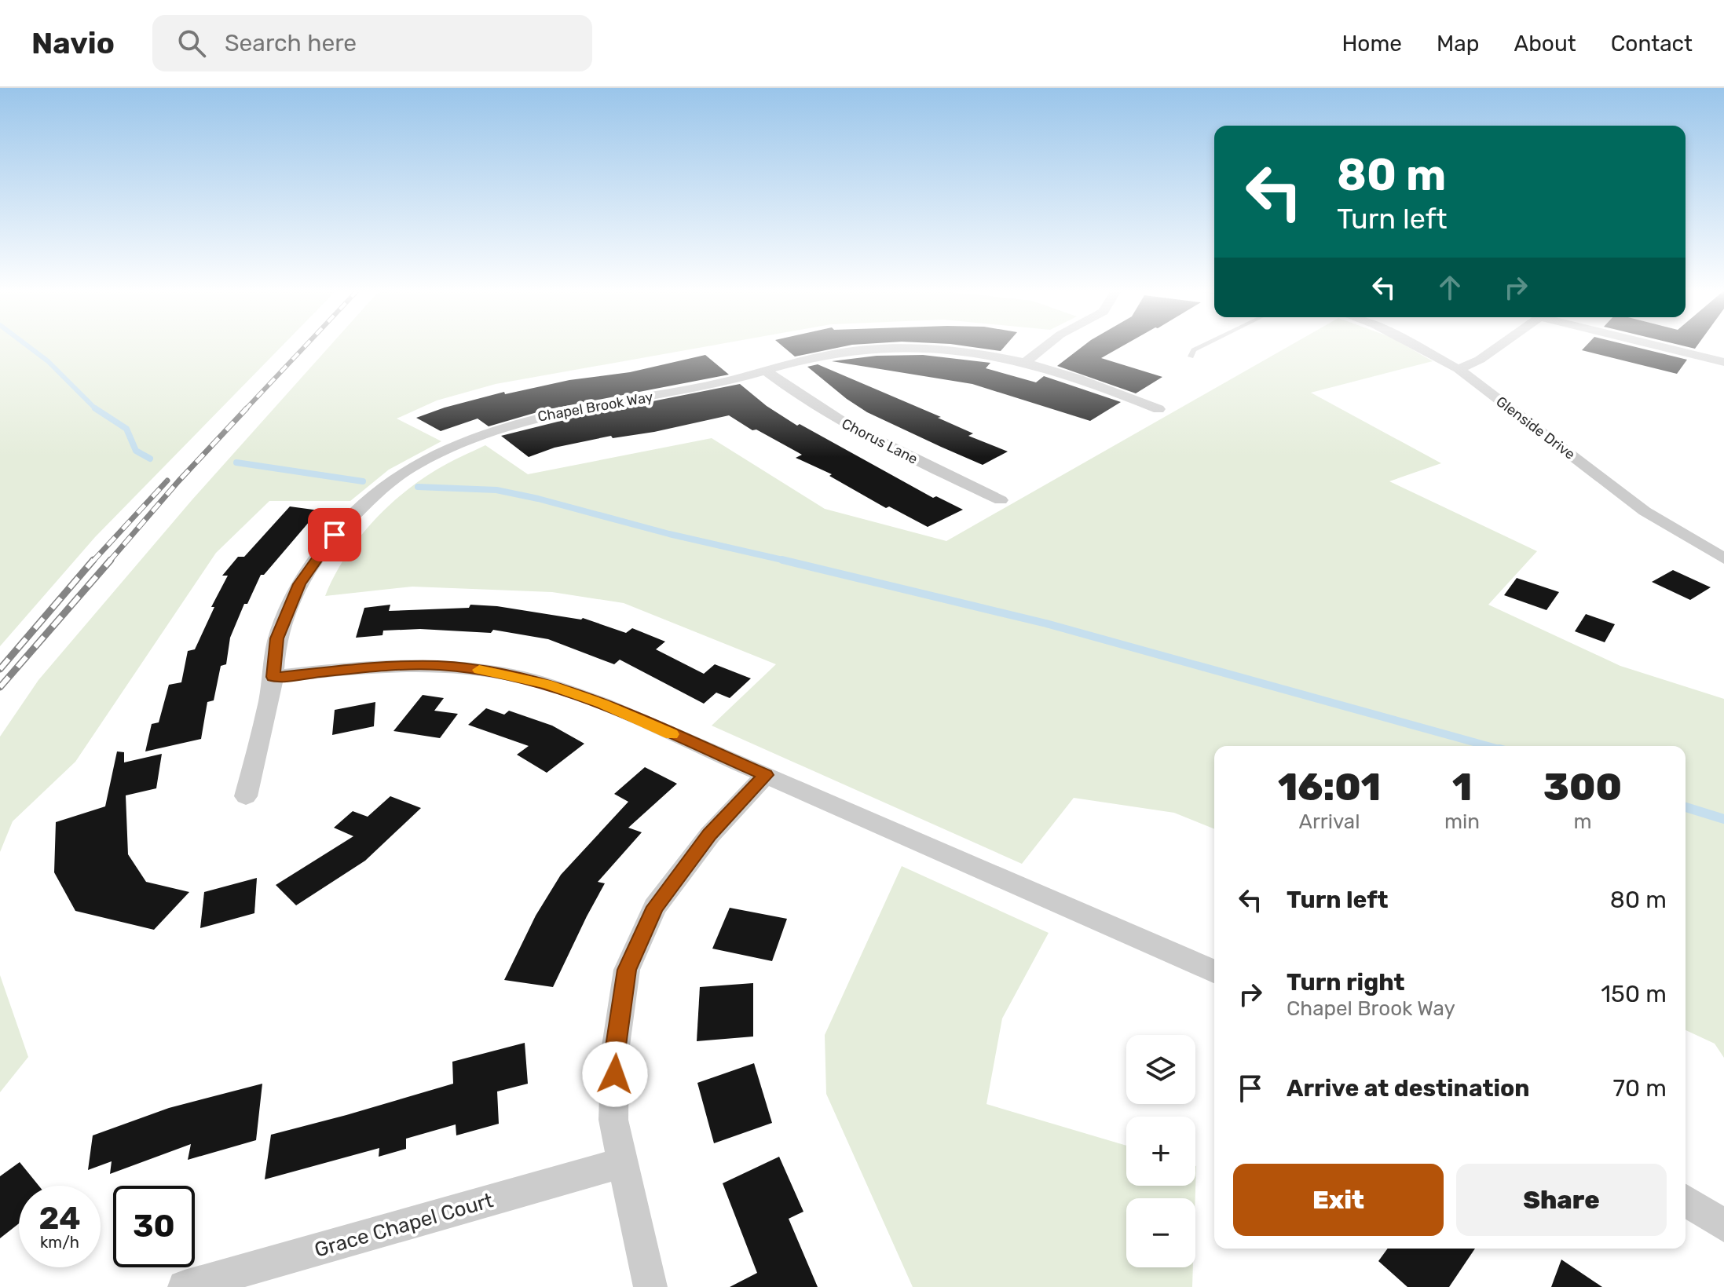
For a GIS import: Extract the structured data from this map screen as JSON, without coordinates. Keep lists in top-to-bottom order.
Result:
{
  "streets": {
    "street": [
      "Chapel Brook Way",
      "Glenside Drive",
      "Chorus Lane",
      "Grace Chapel Court"
    ]
  },
  "crossings": [
    ["Chapel Brook Way", "Chorus Lane"]
  ],
  "page": {
    "header": "Navio",
    "search": "Search here",
    "nav": [
      "Home",
      "Map",
      "About",
      "Contact"
    ],
    "turn": ["80 m", "Turn left"],
    "eta": [
      "16:01",
      "Arrival",
      "1",
      "min",
      "300",
      "m"
    ],
    "list": [
      {
        "name": "Turn left",
        "value": "80 m"
      },
      {
        "name": "Turn right",
        "note": "Chapel Brook Way",
        "value": "150 m"
      },
      {
        "name": "Arrive at destination",
        "value": "70 m"
      }
    ],
    "map_buttons": ["+", "−"],
    "buttons": ["Exit", "Share"],
    "speed": "24 km/h",
    "limit": "30"
  }
}
